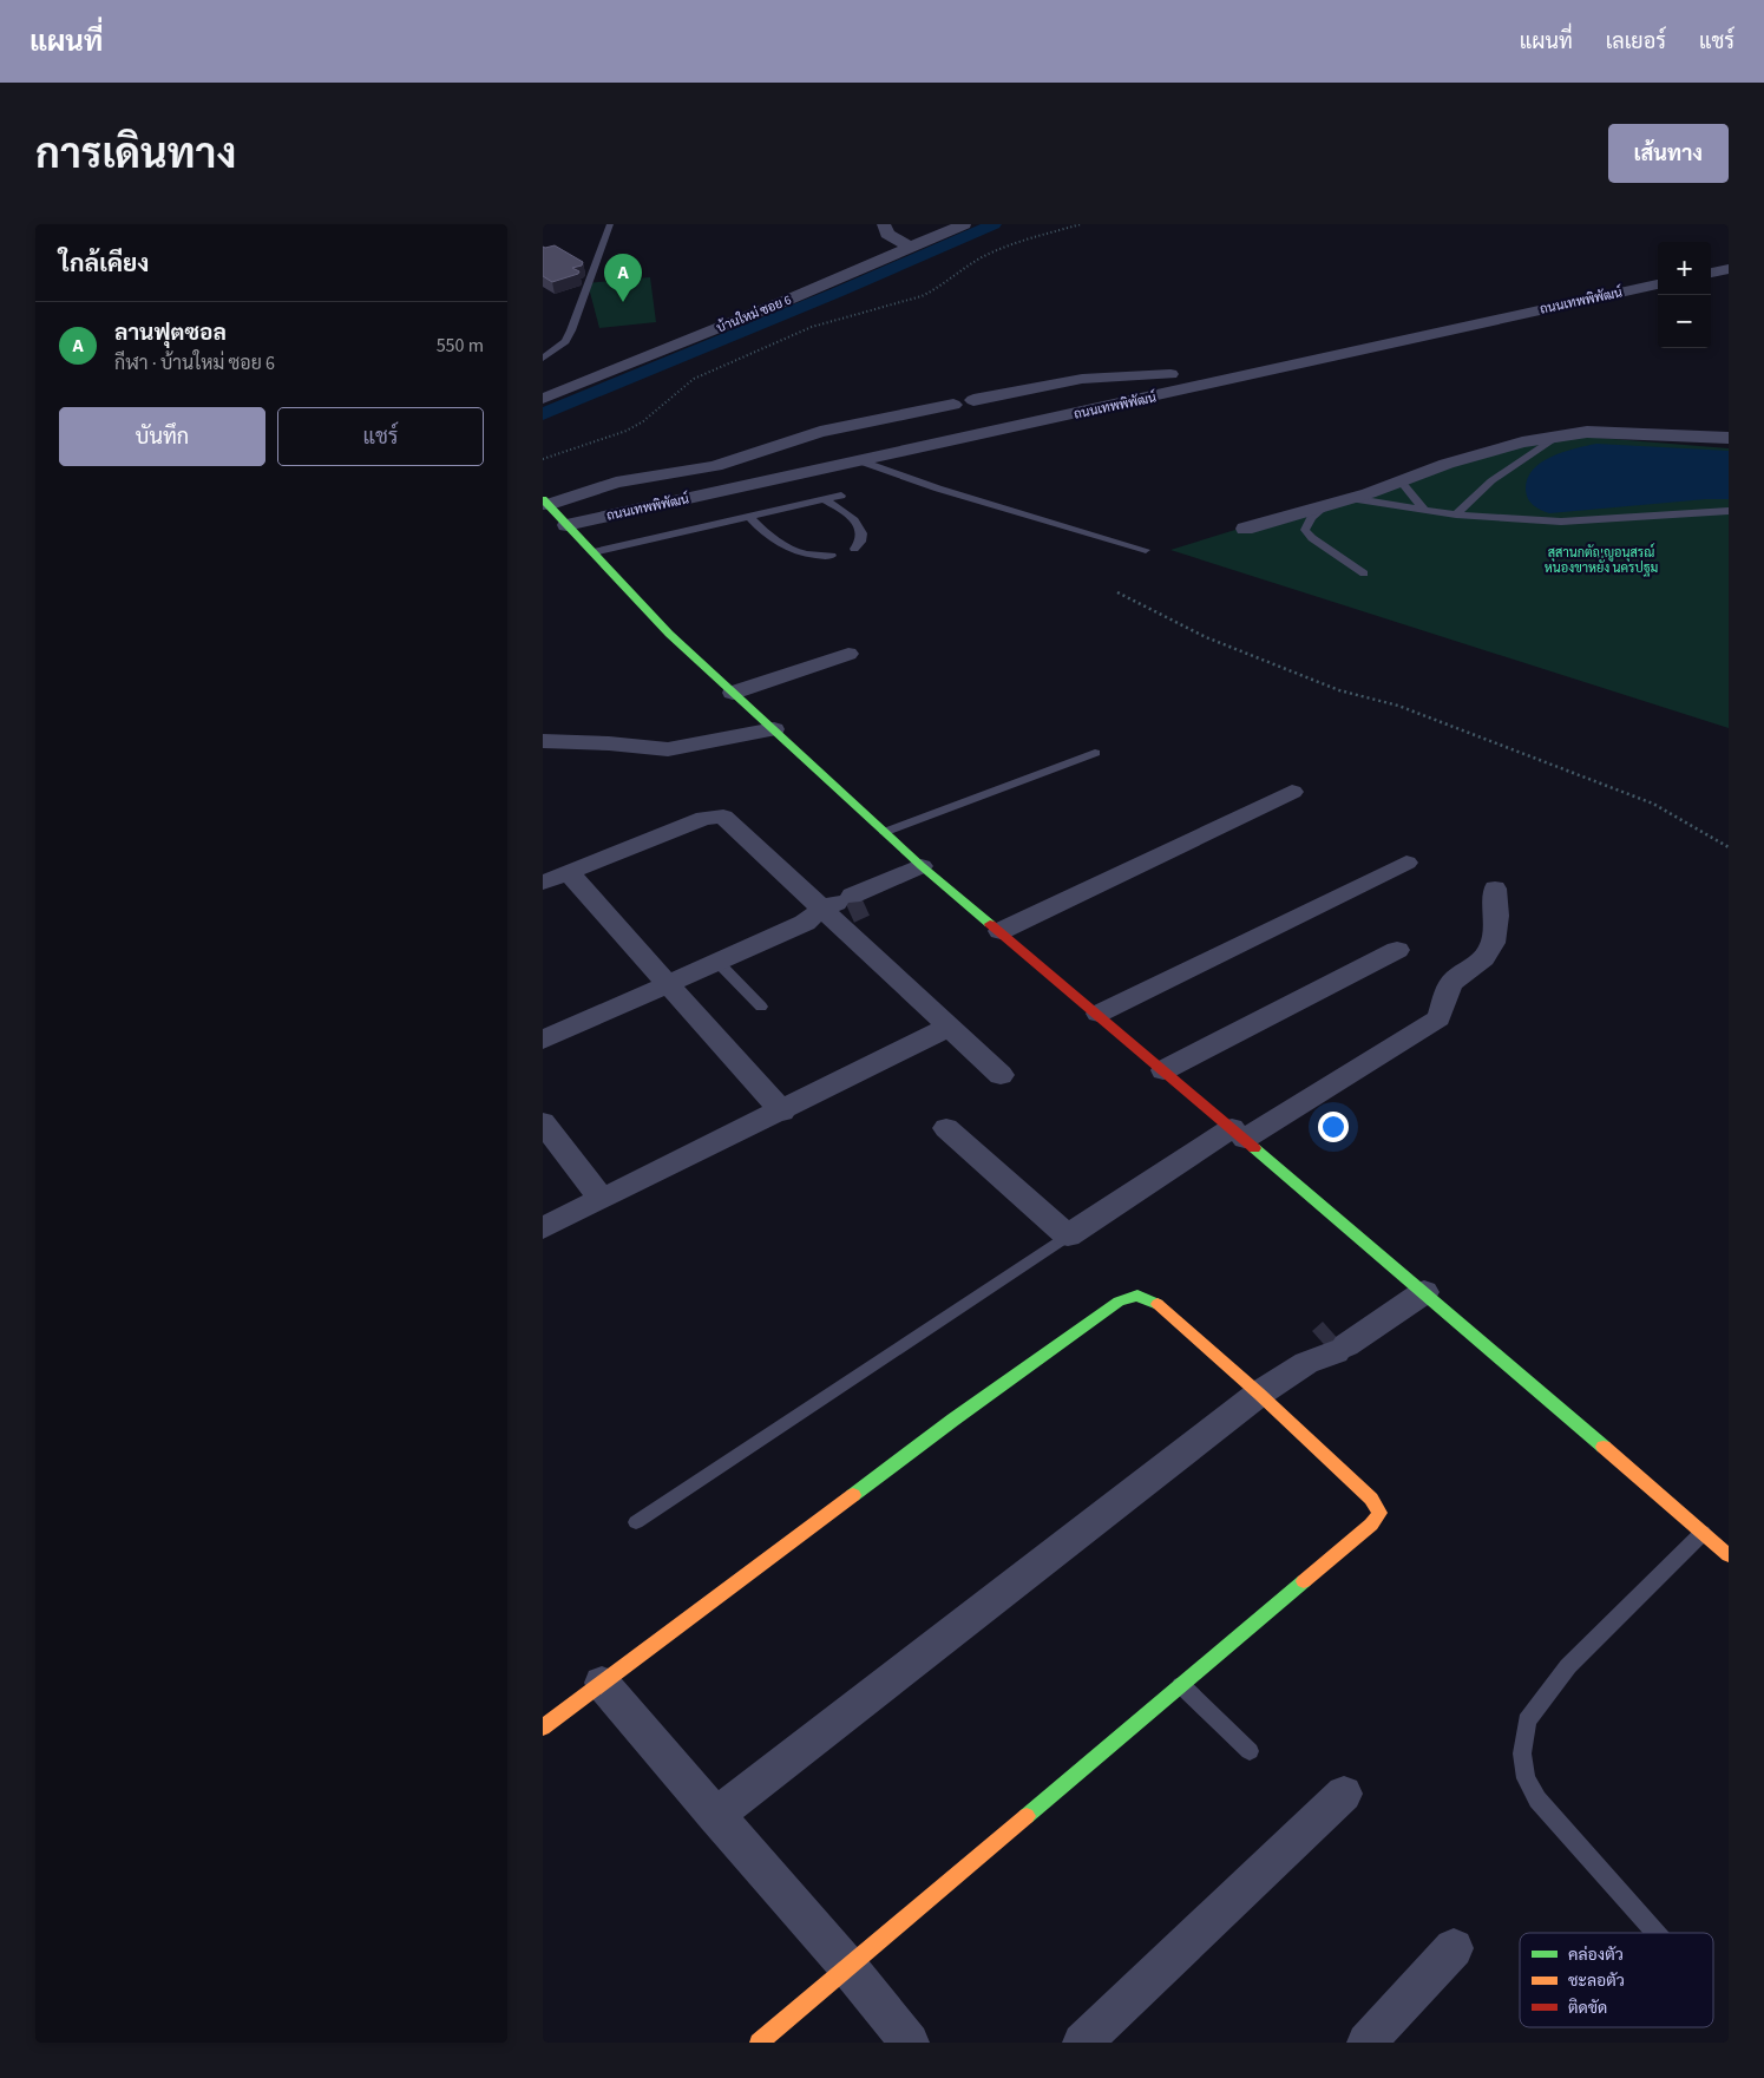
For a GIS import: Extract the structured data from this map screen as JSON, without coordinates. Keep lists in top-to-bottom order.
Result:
{
  "streets": {
    "street": ["ถนนเทพพิพัฒน์", "บ้านใหม่ ซอย 6"]
  },
  "parks": ["สุสานกตัญญูอนุสรณ์ หนองขาหยั่ง นครปฐม"],
  "legend": ["คล่องตัว", "ชะลอตัว", "ติดขัด"],
  "page": {
    "header": "แผนที่",
    "nav": ["แผนที่", "เลเยอร์", "แชร์"],
    "title": "การเดินทาง",
    "buttons": [
      "เส้นทาง",
      ["บันทึก", "แชร์"]
    ],
    "heading": "ใกล้เคียง",
    "map_buttons": ["+", "−"],
    "pins": "A",
    "list": [
      {
        "mark": "A",
        "name": "ลานฟุตซอล",
        "note": "กีฬา · บ้านใหม่ ซอย 6",
        "value": "550 m"
      }
    ]
  }
}
